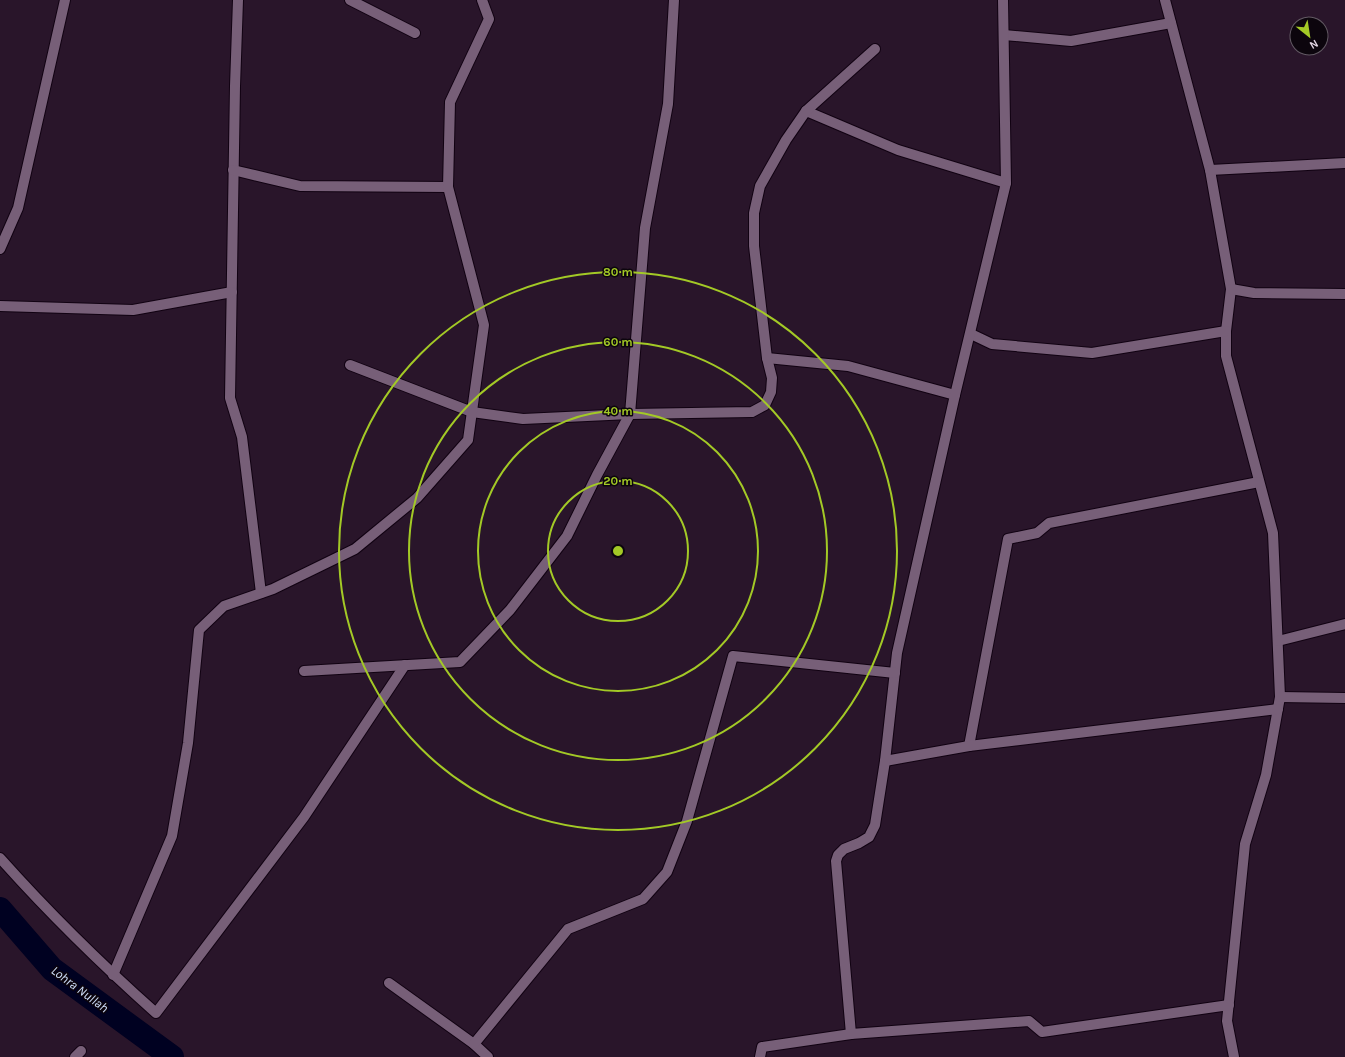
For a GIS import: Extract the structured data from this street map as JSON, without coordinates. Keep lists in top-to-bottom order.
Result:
{
  "water": ["Lohra Nullah"],
  "north": "bottom right",
  "rings": [
    "80 m",
    "60 m",
    "40 m",
    "20 m"
  ]
}
